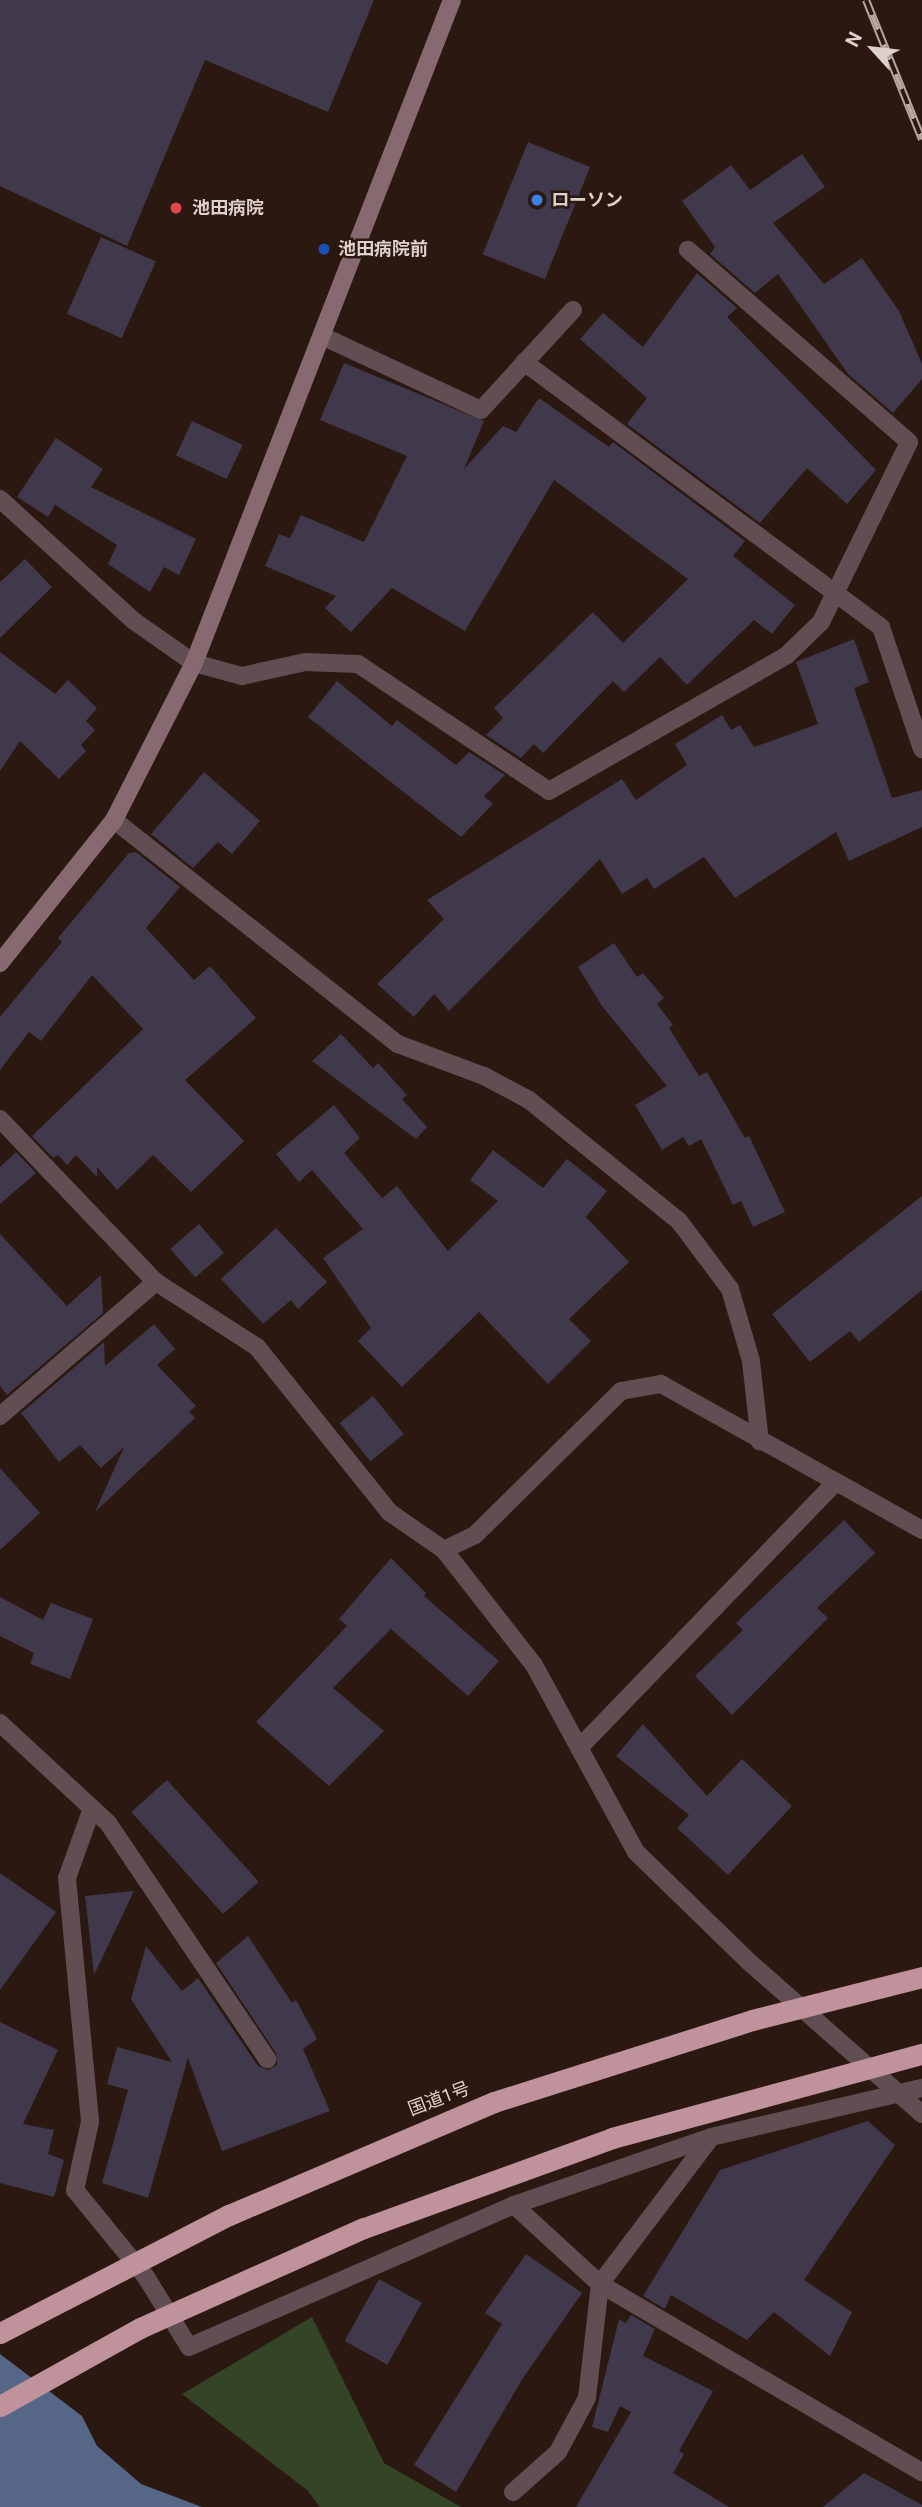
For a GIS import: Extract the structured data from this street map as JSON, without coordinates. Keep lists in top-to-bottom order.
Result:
{
  "streets": {
    "highway": ["国道1号"]
  },
  "places": ["ローソン", "池田病院", "池田病院前"],
  "north": "top left"
}
